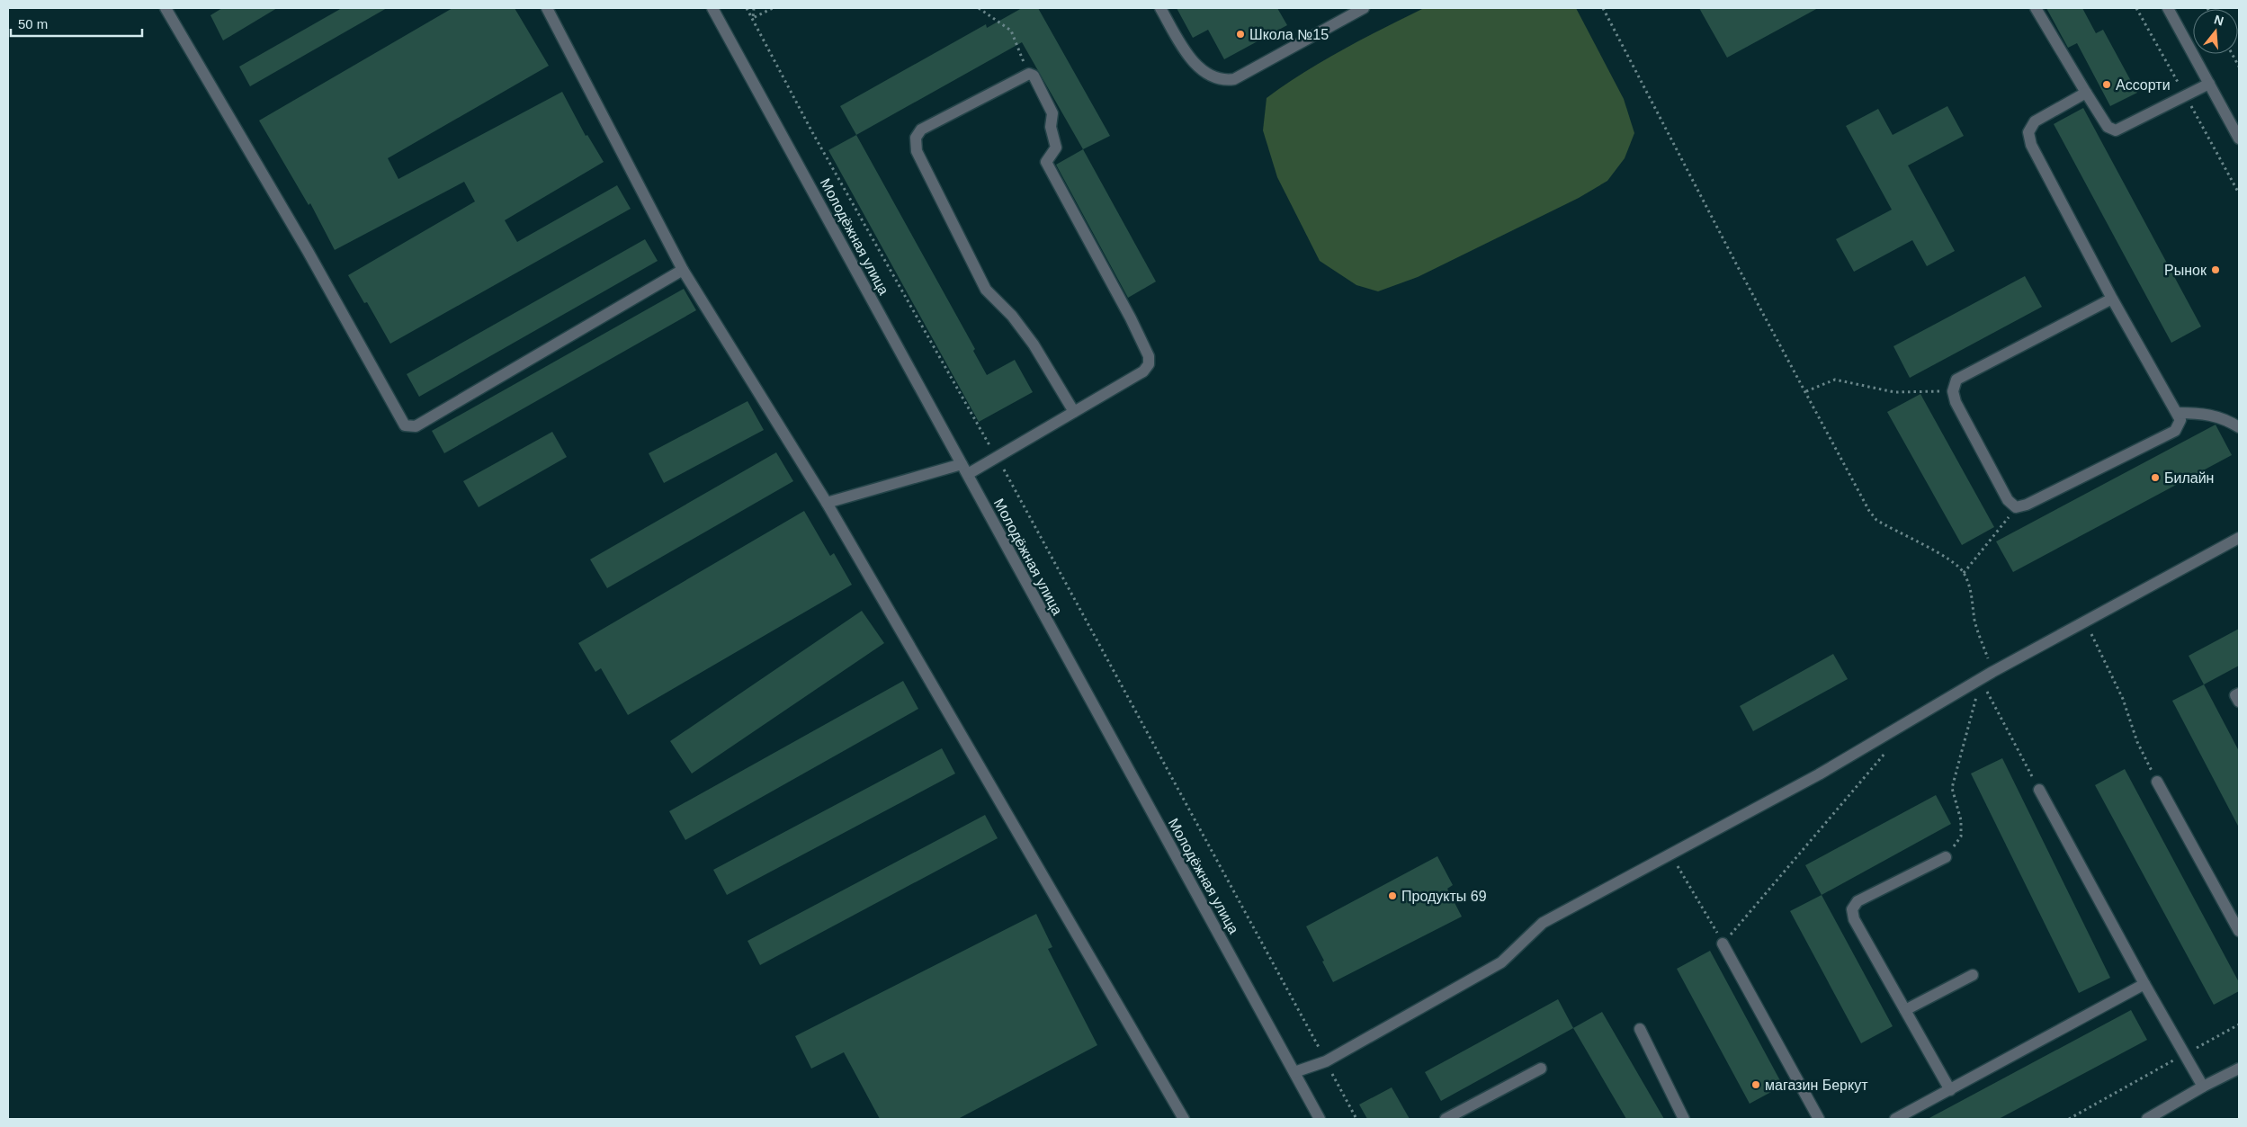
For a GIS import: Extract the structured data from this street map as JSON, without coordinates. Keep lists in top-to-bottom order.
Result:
{
  "streets": {
    "street": ["Молодёжная улица"]
  },
  "places": [
    "Школа №15",
    "Ассорти",
    "Рынок",
    "Билайн",
    "Продукты 69",
    "магазин Беркут"
  ],
  "scale_bar": "50 m",
  "north": "top"
}
